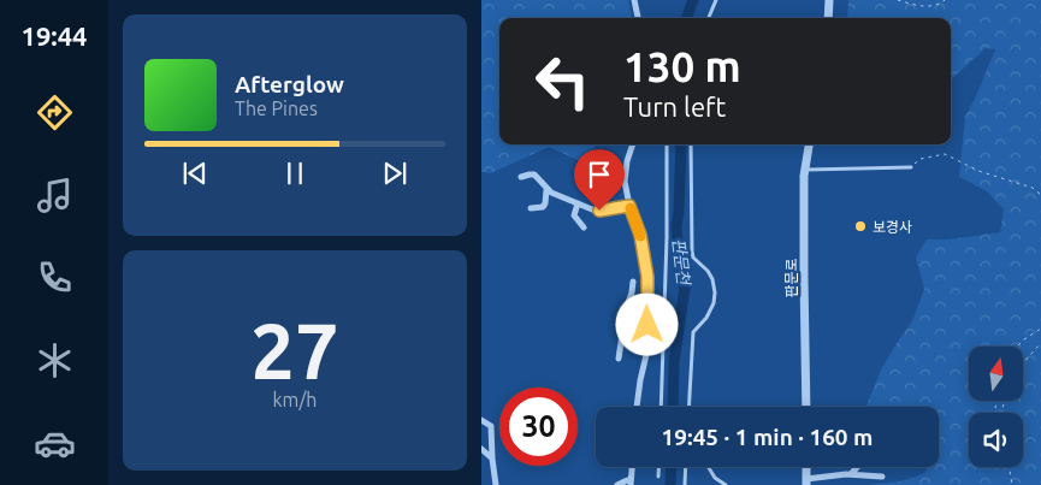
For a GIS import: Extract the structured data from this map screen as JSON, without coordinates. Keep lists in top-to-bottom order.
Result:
{
  "streets": {
    "street": ["판문로"]
  },
  "water": ["판문천"],
  "places": ["보경사"],
  "north": "top",
  "page": {
    "tabs": "19:44",
    "turn": ["130 m", "Turn left"],
    "song": ["Afterglow", "The Pines"],
    "tile": ["27", "km/h"],
    "limit": "30",
    "trip": "19:45 · 1 min · 160 m"
  }
}
